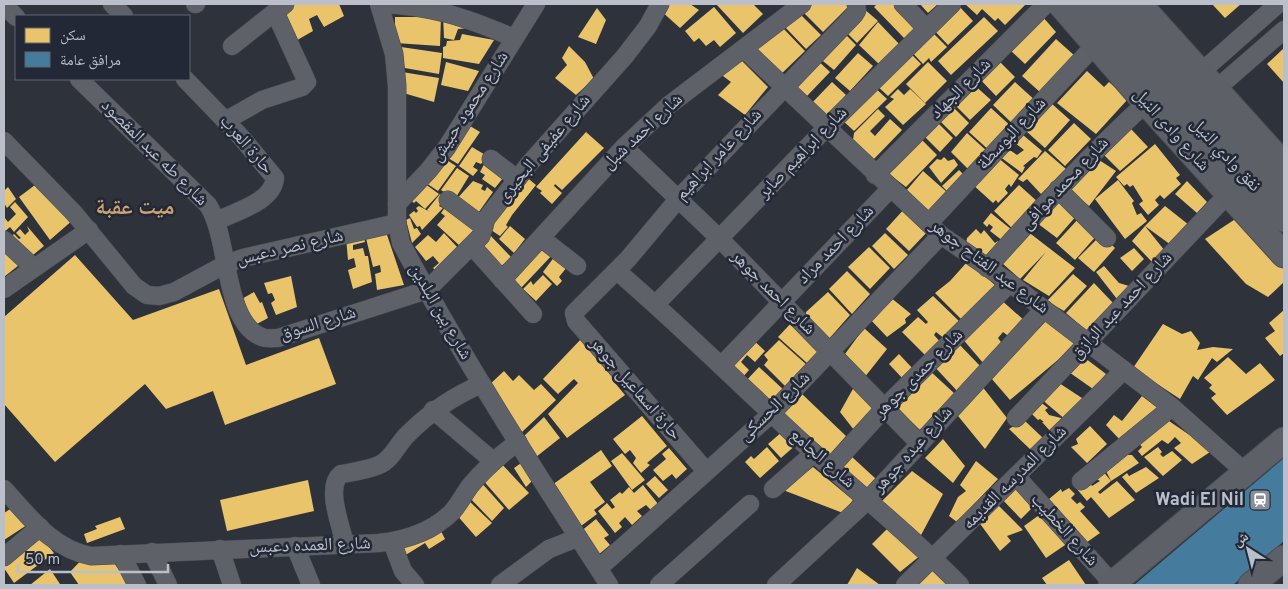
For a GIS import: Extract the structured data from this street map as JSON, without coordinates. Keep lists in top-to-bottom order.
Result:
{
  "streets": {
    "main road": ["شارع وادى النيل", "نفق وادي النيل"],
    "street": [
      "شارع الجهاد",
      "شارع محمود حبيش",
      "شارع احمد شبل",
      "شارع البوسطة",
      "حارة العرب",
      "شارع عفيفى البحيرى",
      "شارع طه عبد المقصود",
      "شارع ابراهيم صابر",
      "شارع عامر ابراهيم",
      "شارع محمد موافى",
      "شارع احمد مراد",
      "شارع نصر دعبس",
      "شارع عبد الفتاح جوهر",
      "شارع احمد جوهر",
      "شارع احمد عبد الرازق",
      "شارع بين البلدين",
      "شارع السوق",
      "شارع حمدى جوهر",
      "حارة اسماعيل جوهر",
      "شارع الحسكى",
      "شارع عبده جوهر",
      "شارع الجامع",
      "شارع المدرسه القديمه",
      "شارع الخطيب",
      "شارع العمده دعبس"
    ]
  },
  "crossings": [
    ["شارع الجهاد", "شارع عبد الفتاح جوهر"],
    ["شارع محمود حبيش", "شارع بين البلدين"],
    ["شارع وادى النيل", "شارع البوسطة"],
    ["شارع وادى النيل", "شارع محمد موافى"],
    ["شارع وادى النيل", "شارع احمد عبد الرازق"],
    ["شارع احمد شبل", "شارع عبد الفتاح جوهر"],
    ["شارع احمد شبل", "شارع احمد جوهر"],
    ["شارع البوسطة", "شارع عبد الفتاح جوهر"],
    ["شارع البوسطة", "شارع الحسكى"],
    ["حارة العرب", "شارع طه عبد المقصود"],
    ["شارع عفيفى البحيرى", "شارع بين البلدين"],
    ["شارع عفيفى البحيرى", "شارع السوق"],
    ["شارع طه عبد المقصود", "شارع نصر دعبس"],
    ["شارع طه عبد المقصود", "شارع السوق"],
    ["شارع ابراهيم صابر", "شارع عبد الفتاح جوهر"],
    ["شارع ابراهيم صابر", "شارع احمد جوهر"],
    ["شارع ابراهيم صابر", "شارع الجامع"],
    ["شارع عامر ابراهيم", "شارع عبد الفتاح جوهر"],
    ["شارع عامر ابراهيم", "شارع احمد جوهر"],
    ["شارع عامر ابراهيم", "حارة اسماعيل جوهر"],
    ["شارع عامر ابراهيم", "شارع الجامع"],
    ["شارع محمد موافى", "شارع عبد الفتاح جوهر"],
    ["شارع احمد مراد", "شارع عبد الفتاح جوهر"],
    ["شارع احمد مراد", "شارع احمد جوهر"],
    ["شارع احمد مراد", "شارع الجامع"],
    ["شارع نصر دعبس", "شارع بين البلدين"],
    ["شارع نصر دعبس", "شارع السوق"],
    ["شارع عبد الفتاح جوهر", "شارع احمد عبد الرازق"],
    ["شارع عبد الفتاح جوهر", "شارع حمدى جوهر"],
    ["شارع عبد الفتاح جوهر", "شارع الحسكى"],
    ["شارع عبد الفتاح جوهر", "شارع عبده جوهر"],
    ["شارع عبد الفتاح جوهر", "شارع المدرسه القديمه"],
    ["شارع احمد جوهر", "شارع حمدى جوهر"],
    ["شارع احمد جوهر", "شارع الحسكى"],
    ["شارع احمد جوهر", "شارع عبده جوهر"],
    ["شارع بين البلدين", "شارع السوق"],
    ["شارع بين البلدين", "شارع الحسكى"],
    ["شارع بين البلدين", "شارع العمده دعبس"],
    ["شارع حمدى جوهر", "شارع الجامع"],
    ["حارة اسماعيل جوهر", "شارع الحسكى"],
    ["شارع الحسكى", "شارع الجامع"],
    ["شارع عبده جوهر", "شارع الجامع"],
    ["شارع الجامع", "شارع المدرسه القديمه"],
    ["شارع المدرسه القديمه", "شارع الخطيب"]
  ],
  "districts": ["ميت عقبة"],
  "places": {
    "station": ["Wadi El Nil"]
  },
  "legend": ["سكن", "مرافق عامة"],
  "scale_bar": "50 m",
  "north": "top left"
}
